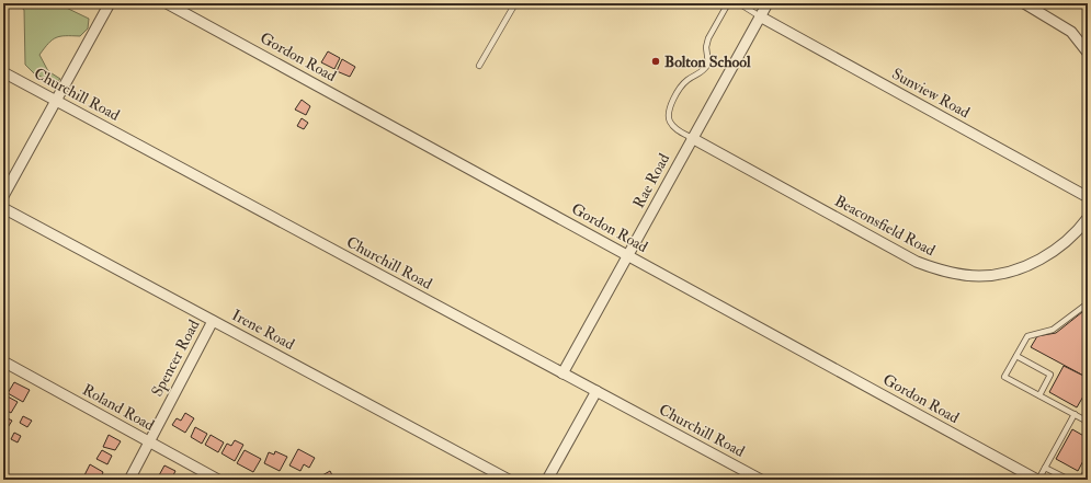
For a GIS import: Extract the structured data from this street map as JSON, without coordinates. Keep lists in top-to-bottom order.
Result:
{
  "streets": {
    "street": [
      "Gordon Road",
      "Sunview Road",
      "Churchill Road",
      "Rae Road",
      "Beaconsfield Road",
      "Irene Road",
      "Spencer Road",
      "Roland Road"
    ]
  },
  "crossings": [
    ["Gordon Road", "Rae Road"],
    ["Sunview Road", "Rae Road"],
    ["Churchill Road", "Rae Road"],
    ["Rae Road", "Beaconsfield Road"],
    ["Irene Road", "Spencer Road"],
    ["Spencer Road", "Roland Road"]
  ],
  "places": ["Bolton School"]
}
